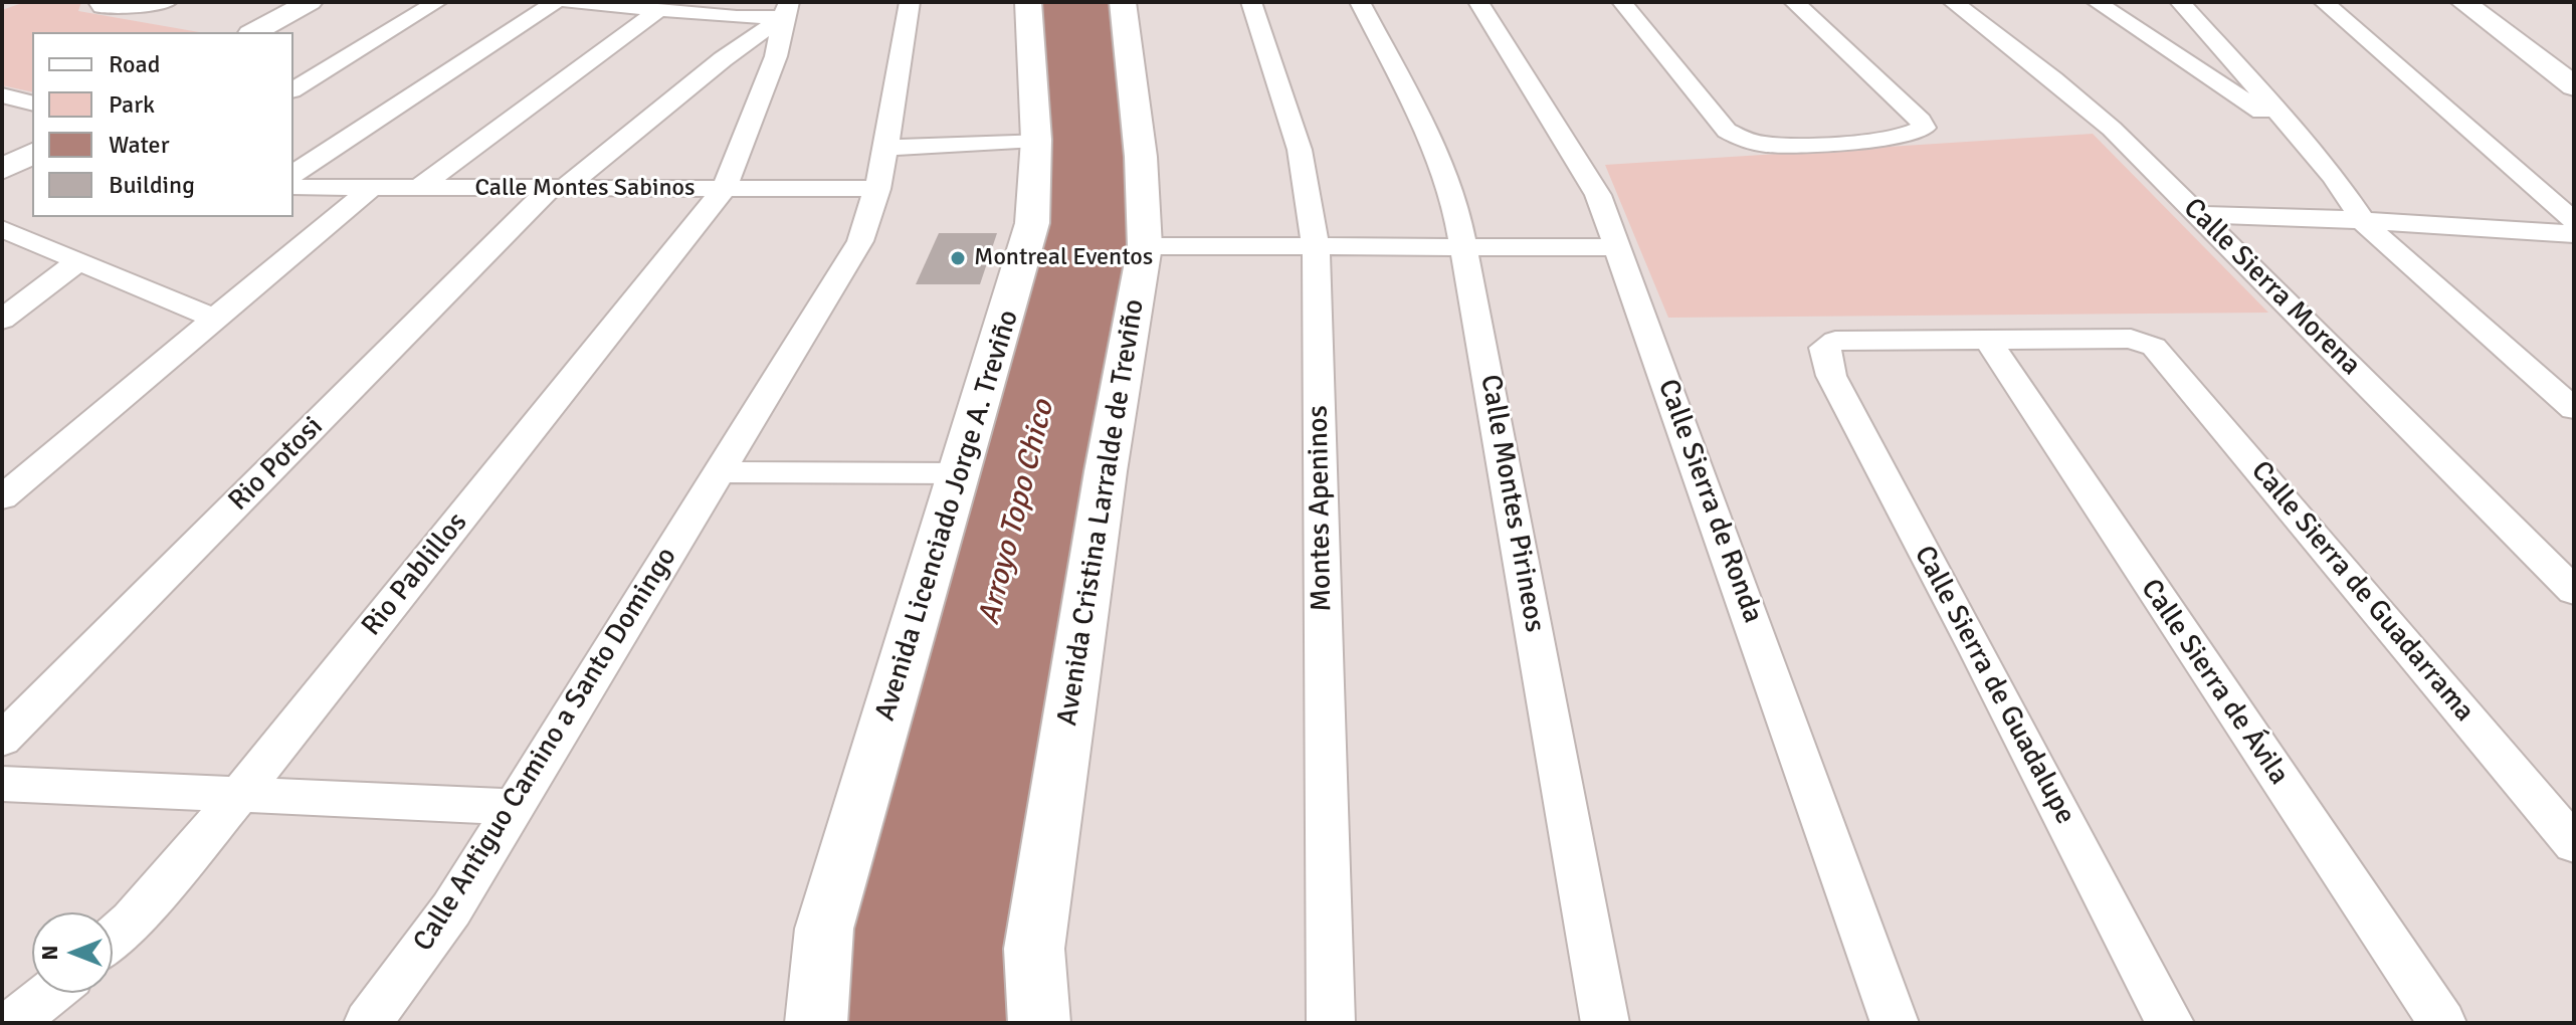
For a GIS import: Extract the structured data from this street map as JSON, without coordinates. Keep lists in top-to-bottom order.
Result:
{
  "streets": {
    "main road": ["Avenida Cristina Larralde de Treviño", "Avenida Licenciado Jorge A. Treviño"],
    "street": [
      "Calle Montes Sabinos",
      "Calle Sierra Morena",
      "Rio Potosi",
      "Calle Sierra de Ronda",
      "Calle Montes Pirineos",
      "Montes Apeninos",
      "Rio Pablillos",
      "Calle Sierra de Guadarrama",
      "Calle Sierra de Ávila",
      "Calle Sierra de Guadalupe",
      "Calle Antiguo Camino a Santo Domingo"
    ]
  },
  "crossings": [
    ["Calle Montes Sabinos", "Rio Potosi"],
    ["Calle Montes Sabinos", "Rio Pablillos"],
    ["Calle Montes Sabinos", "Calle Antiguo Camino a Santo Domingo"],
    ["Rio Potosi", "Rio Pablillos"],
    ["Calle Sierra de Guadarrama", "Calle Sierra de Ávila"],
    ["Calle Sierra de Guadarrama", "Calle Sierra de Guadalupe"],
    ["Calle Sierra de Ávila", "Calle Sierra de Guadalupe"]
  ],
  "water": ["Arroyo Topo Chico"],
  "places": ["Montreal Eventos"],
  "legend": [
    "Road",
    "Park",
    "Water",
    "Building"
  ],
  "north": "left"
}
